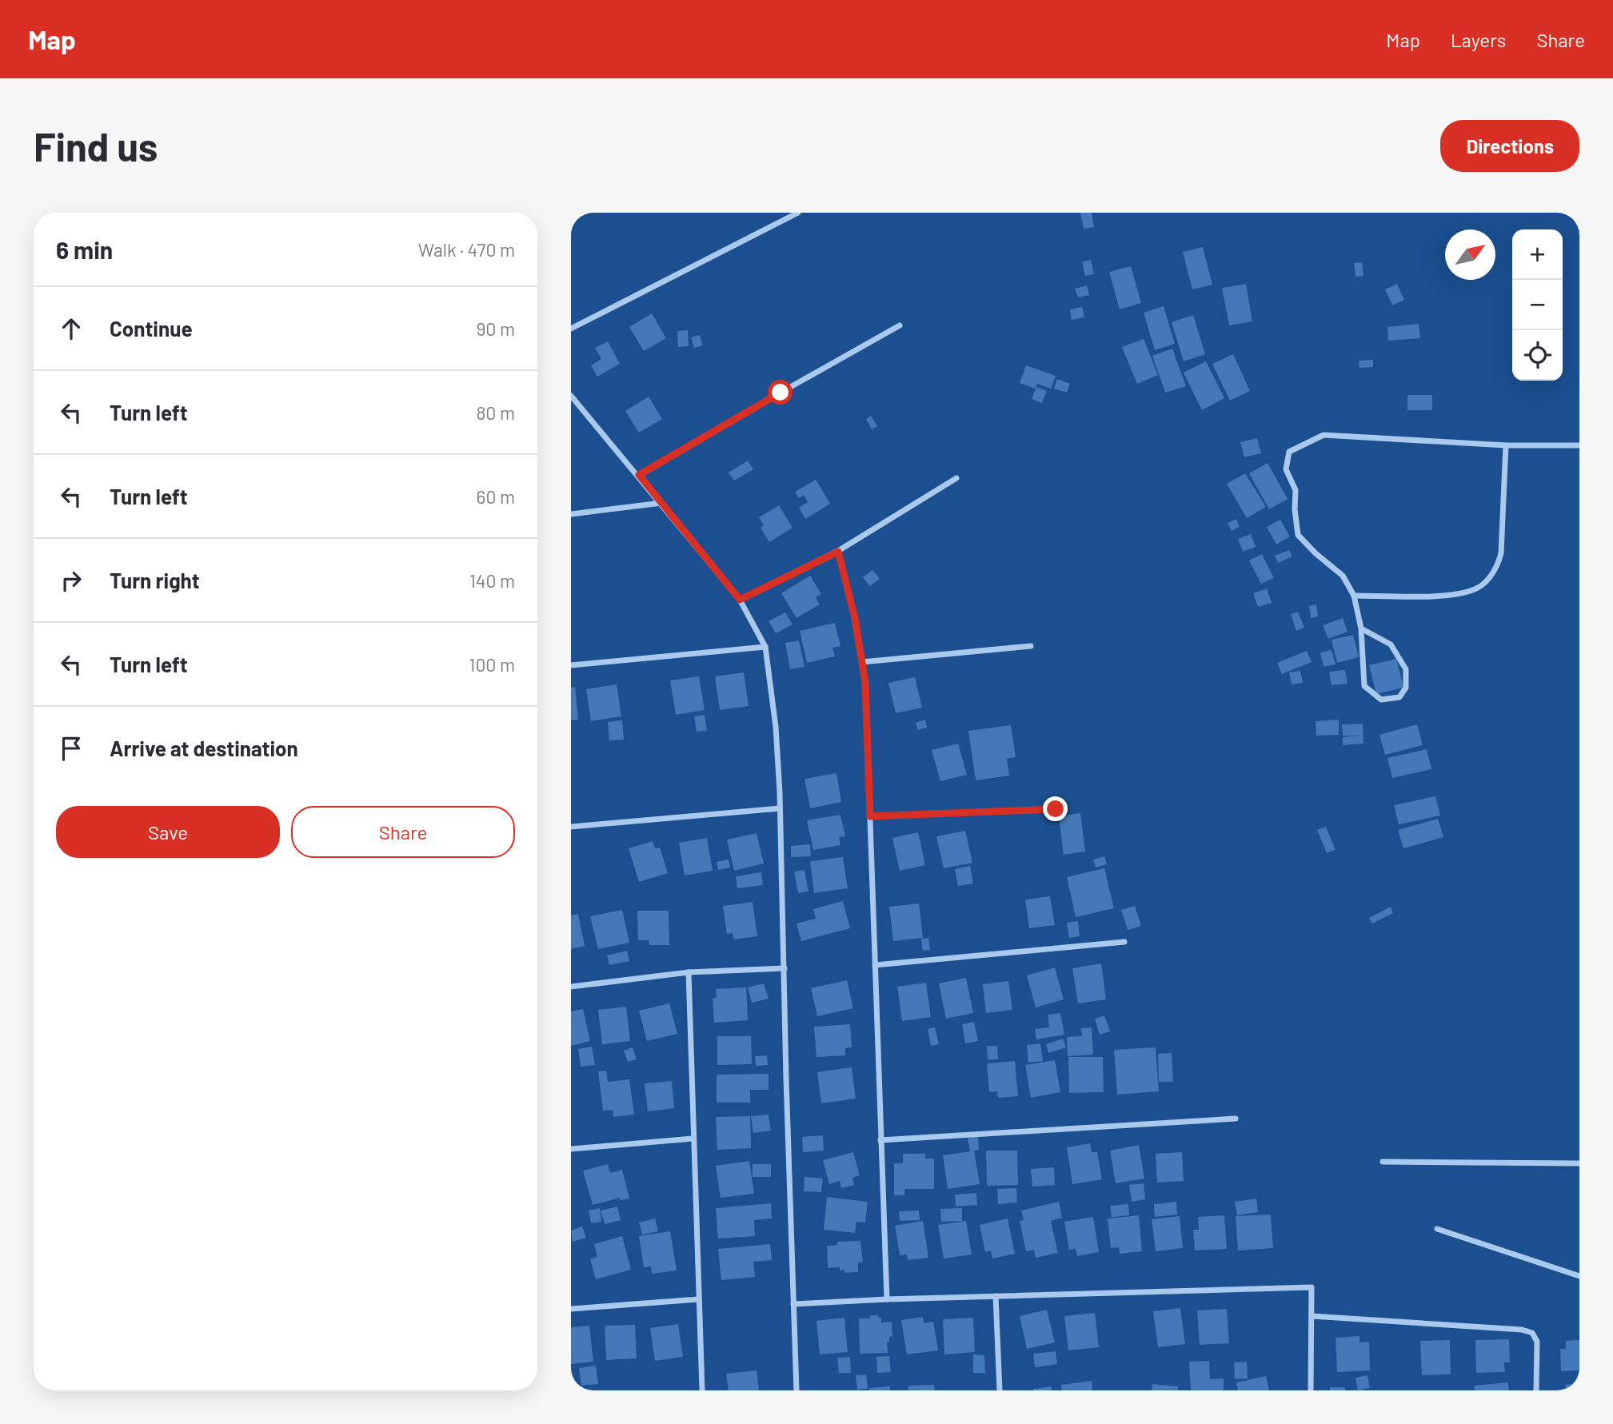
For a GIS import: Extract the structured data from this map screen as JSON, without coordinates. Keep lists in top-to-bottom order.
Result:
{
  "north": "top right",
  "page": {
    "header": "Map",
    "nav": ["Map", "Layers", "Share"],
    "buttons": [
      "Directions",
      ["Save", "Share"]
    ],
    "title": "Find us",
    "heading": ["6 min", "Walk · 470 m"],
    "map_buttons": ["+", "−"],
    "list": [
      ["Continue", "90 m"],
      ["Turn left", "80 m"],
      ["Turn left", "60 m"],
      ["Turn right", "140 m"],
      ["Turn left", "100 m"],
      "Arrive at destination"
    ]
  }
}
